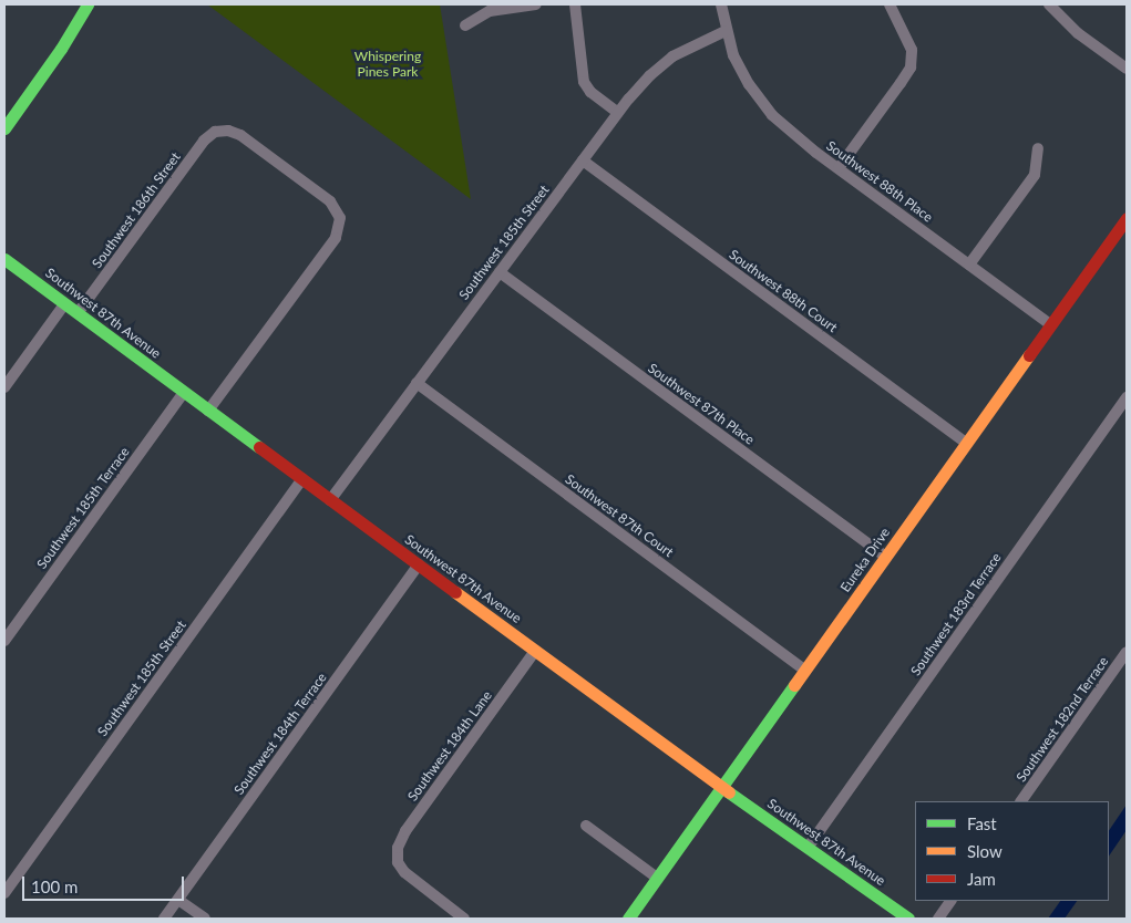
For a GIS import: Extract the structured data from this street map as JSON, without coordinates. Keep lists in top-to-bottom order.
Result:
{
  "streets": {
    "street": [
      "Southwest 88th Place",
      "Southwest 186th Street",
      "Southwest 185th Street",
      "Southwest 88th Court",
      "Southwest 87th Avenue",
      "Southwest 87th Place",
      "Southwest 185th Terrace",
      "Southwest 87th Court",
      "Eureka Drive",
      "Southwest 183rd Terrace",
      "Southwest 182nd Terrace",
      "Southwest 184th Terrace",
      "Southwest 184th Lane"
    ]
  },
  "crossings": [
    ["Southwest 88th Place", "Southwest 185th Street"],
    ["Southwest 88th Place", "Eureka Drive"],
    ["Southwest 186th Street", "Southwest 87th Avenue"],
    ["Southwest 185th Street", "Southwest 88th Court"],
    ["Southwest 185th Street", "Southwest 87th Avenue"],
    ["Southwest 185th Street", "Southwest 87th Place"],
    ["Southwest 185th Street", "Southwest 87th Court"],
    ["Southwest 88th Court", "Eureka Drive"],
    ["Southwest 87th Avenue", "Southwest 185th Terrace"],
    ["Southwest 87th Avenue", "Eureka Drive"],
    ["Southwest 87th Avenue", "Southwest 183rd Terrace"],
    ["Southwest 87th Avenue", "Southwest 184th Terrace"],
    ["Southwest 87th Avenue", "Southwest 184th Lane"],
    ["Southwest 87th Place", "Eureka Drive"],
    ["Southwest 87th Court", "Eureka Drive"]
  ],
  "parks": ["Whispering Pines Park"],
  "legend": ["Fast", "Slow", "Jam"],
  "scale_bar": "100 m"
}
